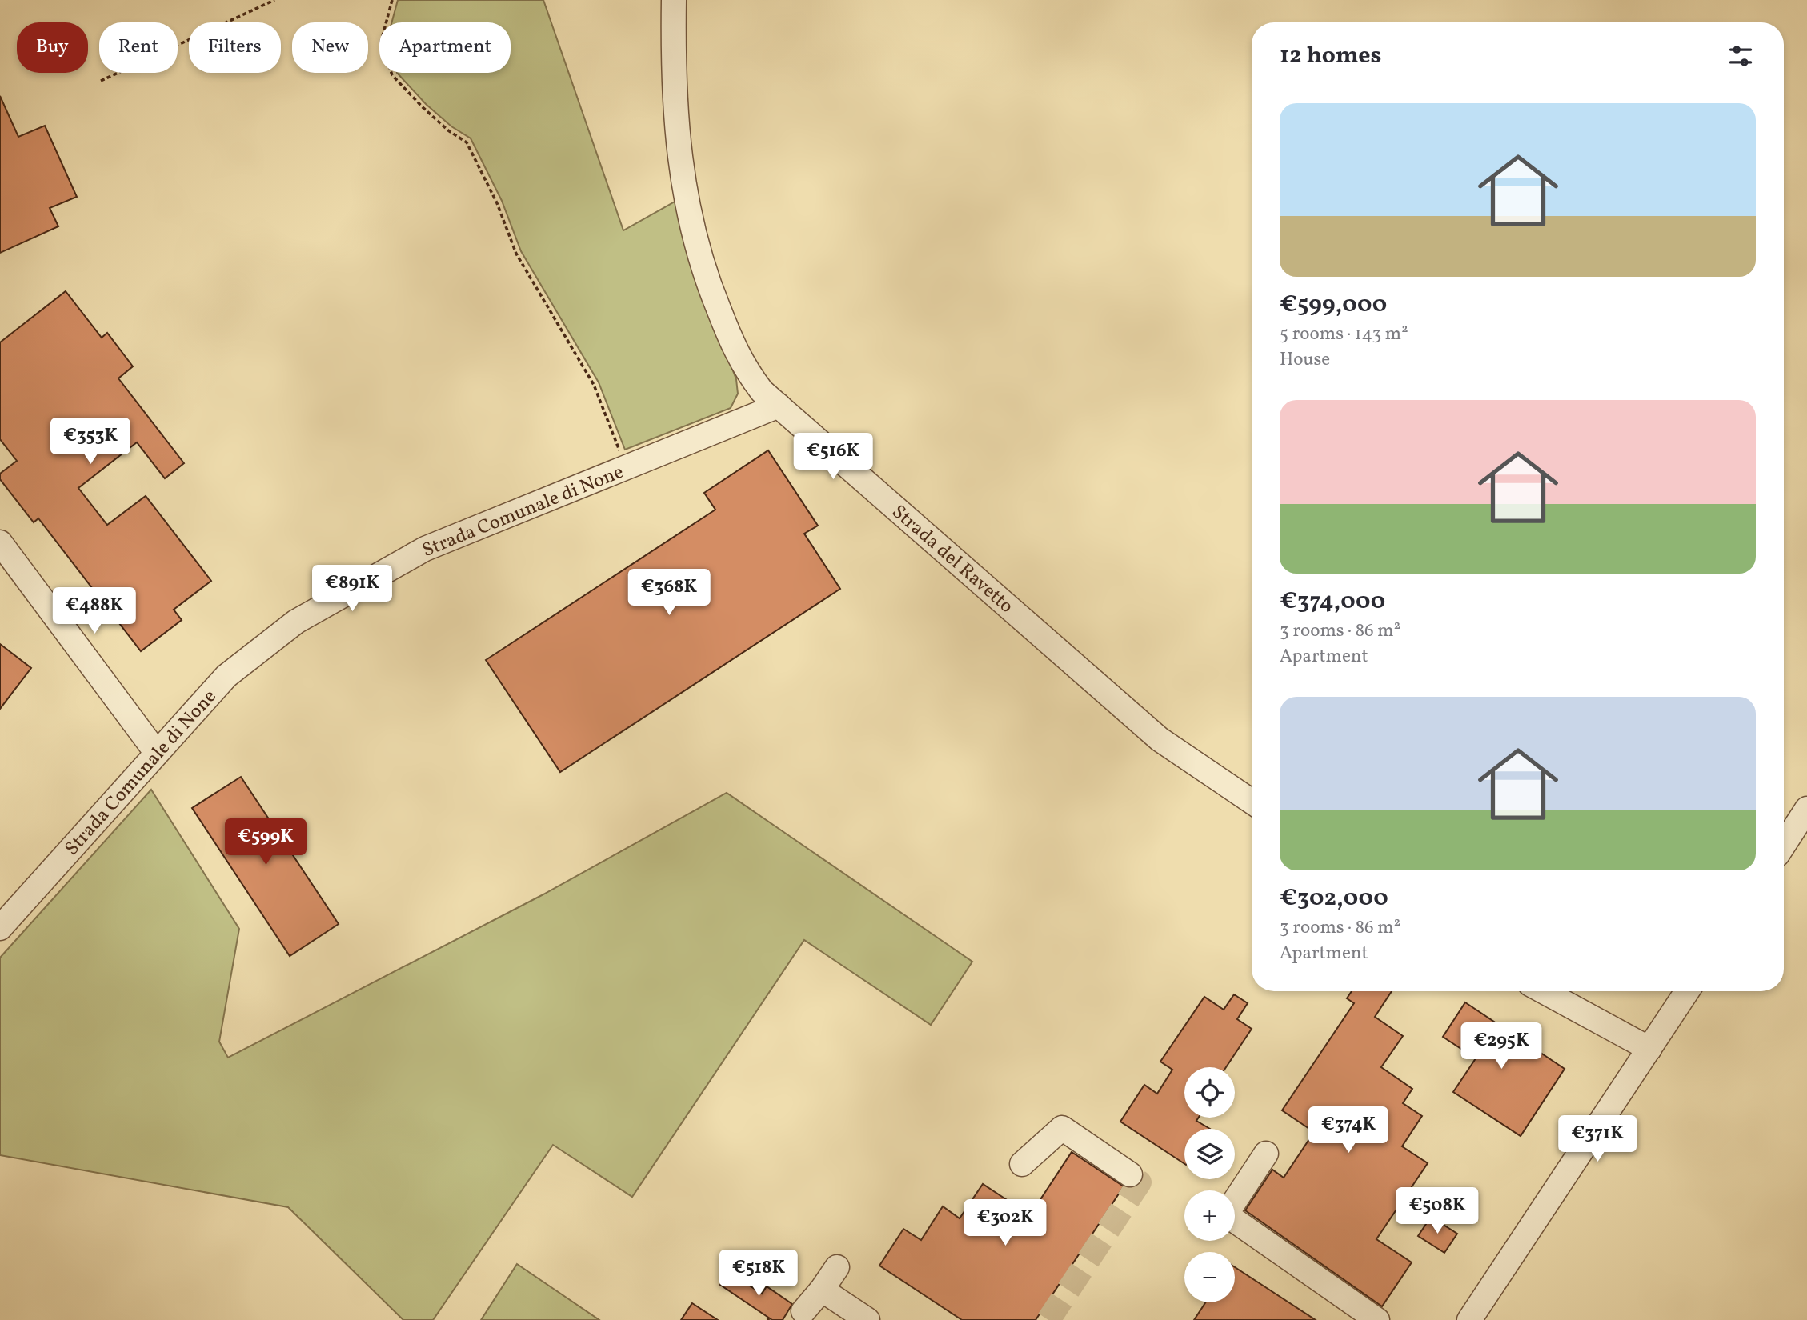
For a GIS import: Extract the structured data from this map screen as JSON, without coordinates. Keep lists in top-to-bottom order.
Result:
{
  "streets": {
    "street": ["Strada Comunale di None", "Strada del Ravetto"]
  },
  "crossings": [
    ["Strada Comunale di None", "Strada del Ravetto"]
  ],
  "page": {
    "chip": [
      "Buy",
      "Rent",
      "Filters",
      "New",
      "Apartment"
    ],
    "heading": "12 homes",
    "list": [
      {
        "name": "€599,000",
        "note": "5 rooms · 143 m² · House"
      },
      {
        "name": "€374,000",
        "note": "3 rooms · 86 m² · Apartment"
      },
      {
        "name": "€302,000",
        "note": "3 rooms · 86 m² · Apartment"
      }
    ],
    "price": [
      "€353K",
      "€516K",
      "€891K",
      "€368K",
      "€488K",
      "€599K",
      "€295K",
      "€374K",
      "€371K",
      "€508K",
      "€302K",
      "€518K"
    ],
    "map_buttons": ["+", "−"]
  }
}
